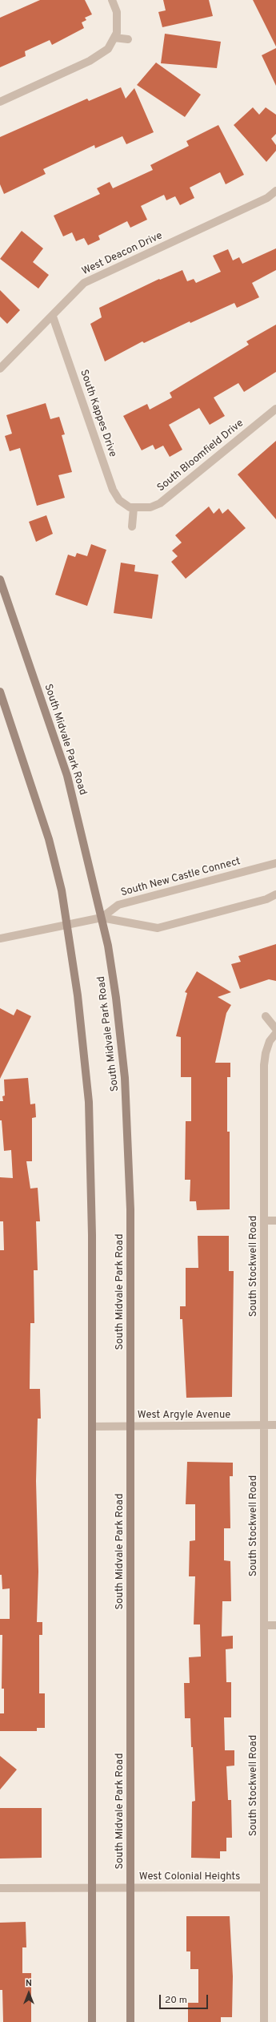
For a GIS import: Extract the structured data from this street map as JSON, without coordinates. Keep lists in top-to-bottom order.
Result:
{
  "streets": {
    "main road": ["South Midvale Park Road"],
    "street": [
      "West Deacon Drive",
      "South Kappes Drive",
      "South Bloomfield Drive",
      "South New Castle Connect",
      "South Stockwell Road",
      "West Argyle Avenue",
      "West Colonial Heights"
    ]
  },
  "crossings": [
    ["West Deacon Drive", "South Kappes Drive"],
    ["South Kappes Drive", "South Bloomfield Drive"],
    ["South Midvale Park Road", "South New Castle Connect"],
    ["South Midvale Park Road", "West Argyle Avenue"],
    ["South Midvale Park Road", "West Colonial Heights"],
    ["South Stockwell Road", "West Argyle Avenue"],
    ["South Stockwell Road", "West Colonial Heights"]
  ],
  "scale_bar": "20 m",
  "north": "top"
}
